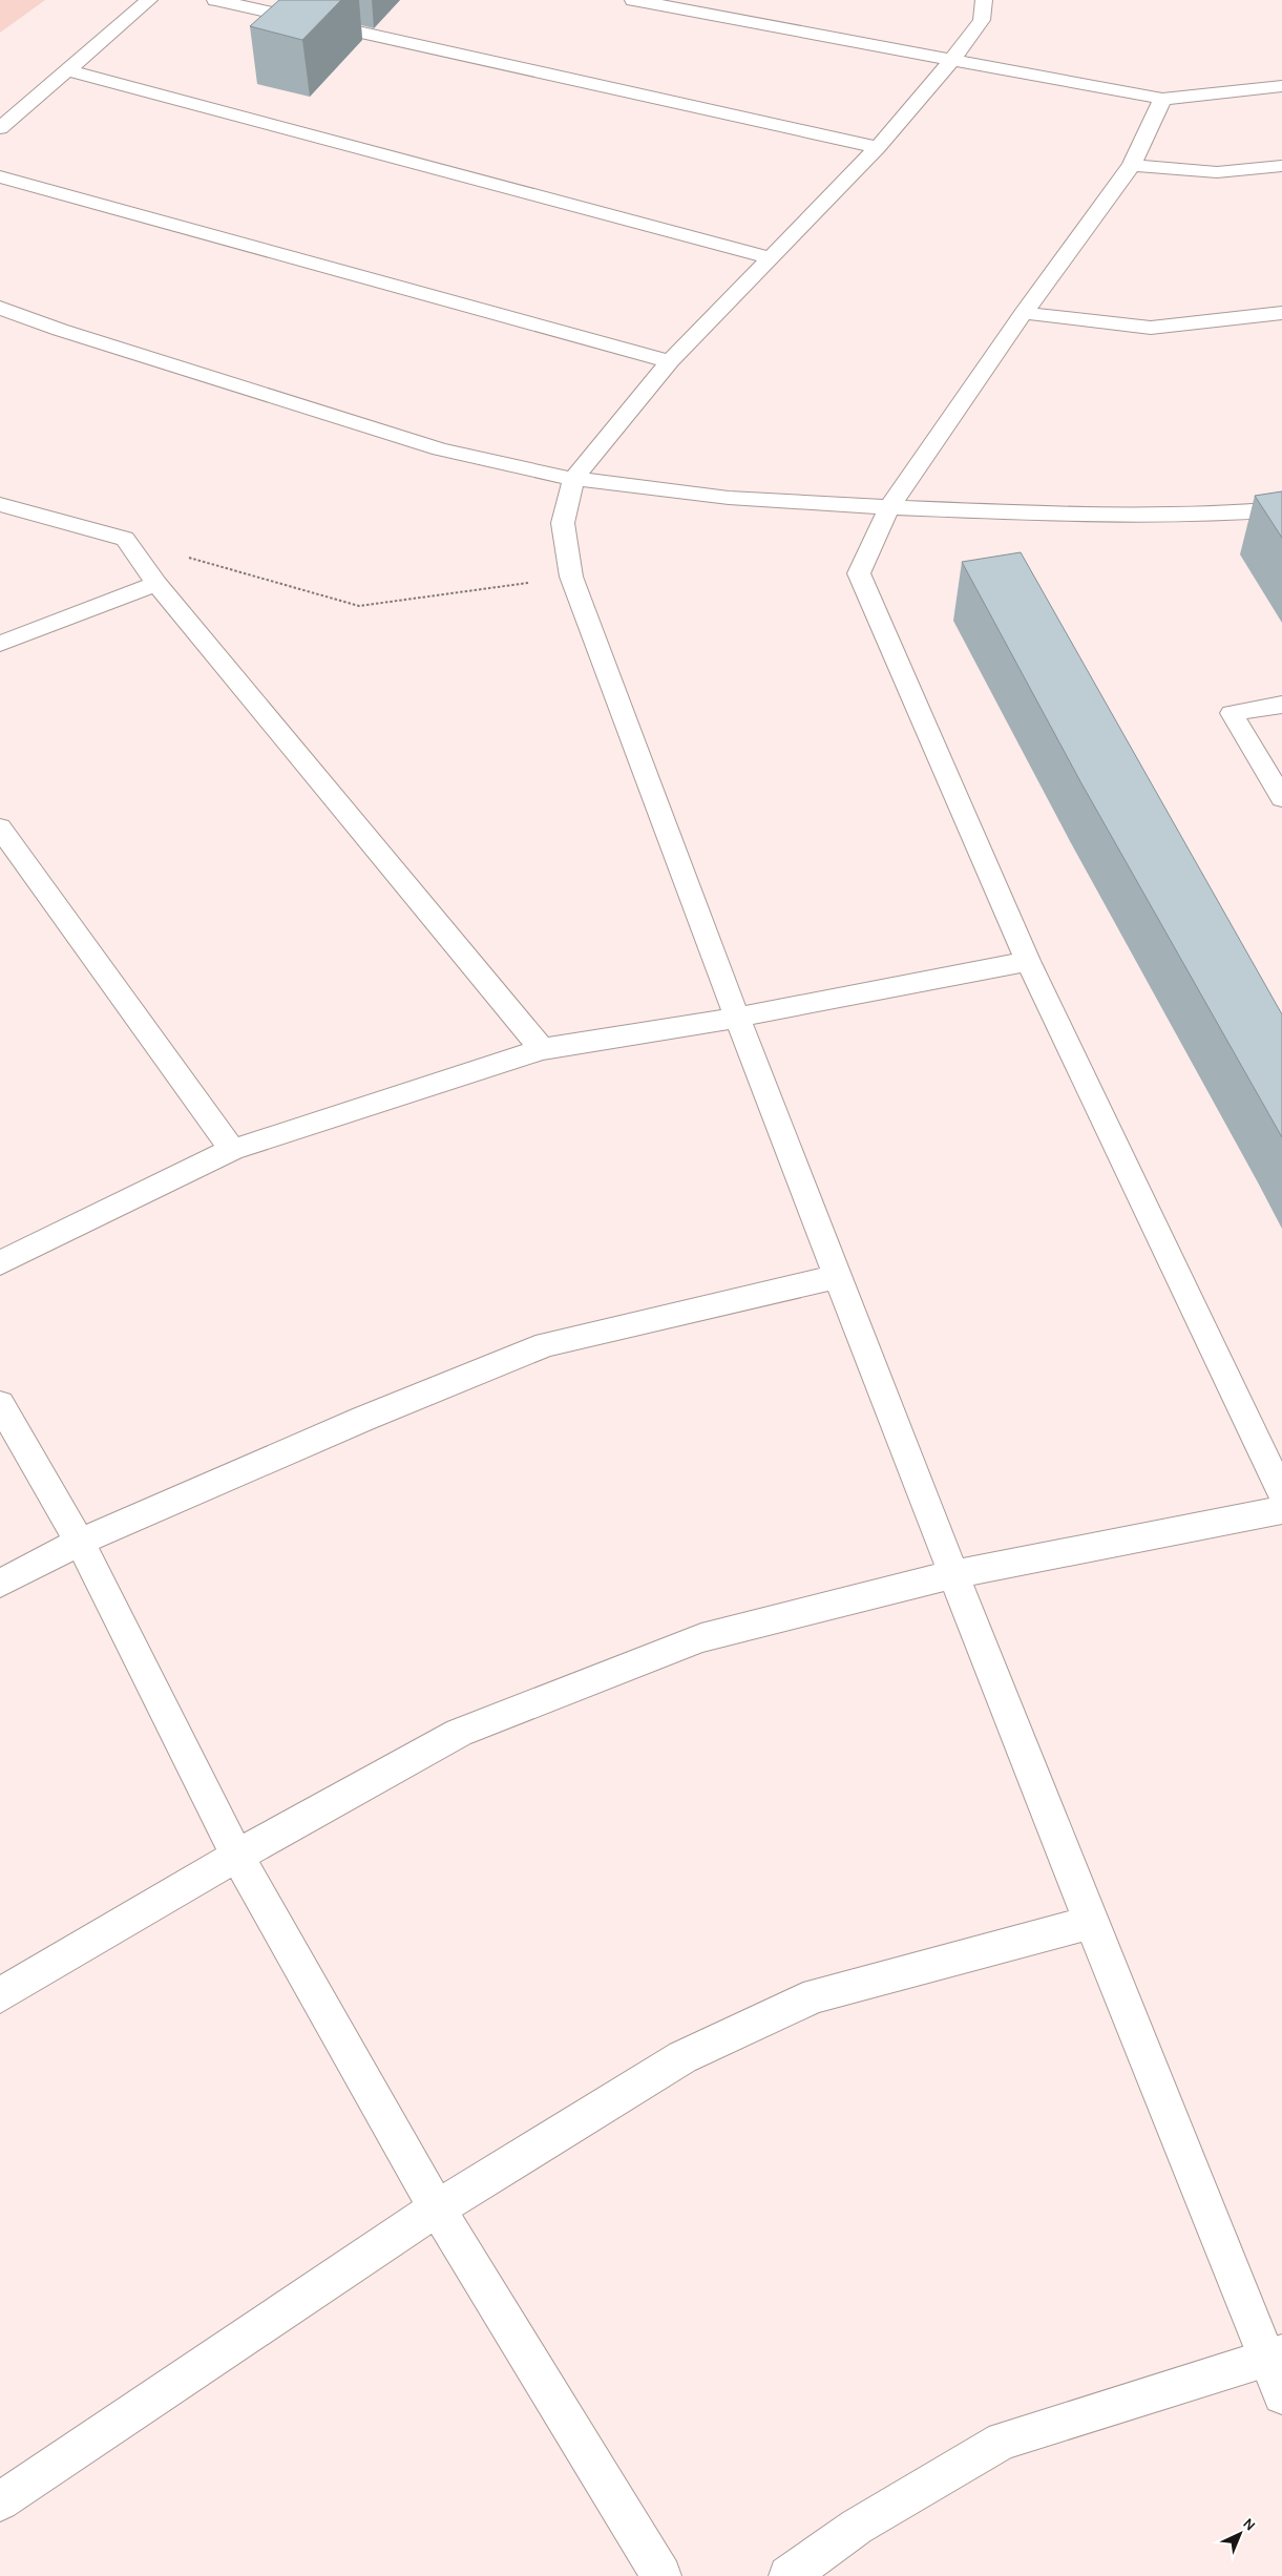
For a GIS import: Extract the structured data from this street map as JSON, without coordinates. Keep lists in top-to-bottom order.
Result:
{
  "north": "top right"
}
